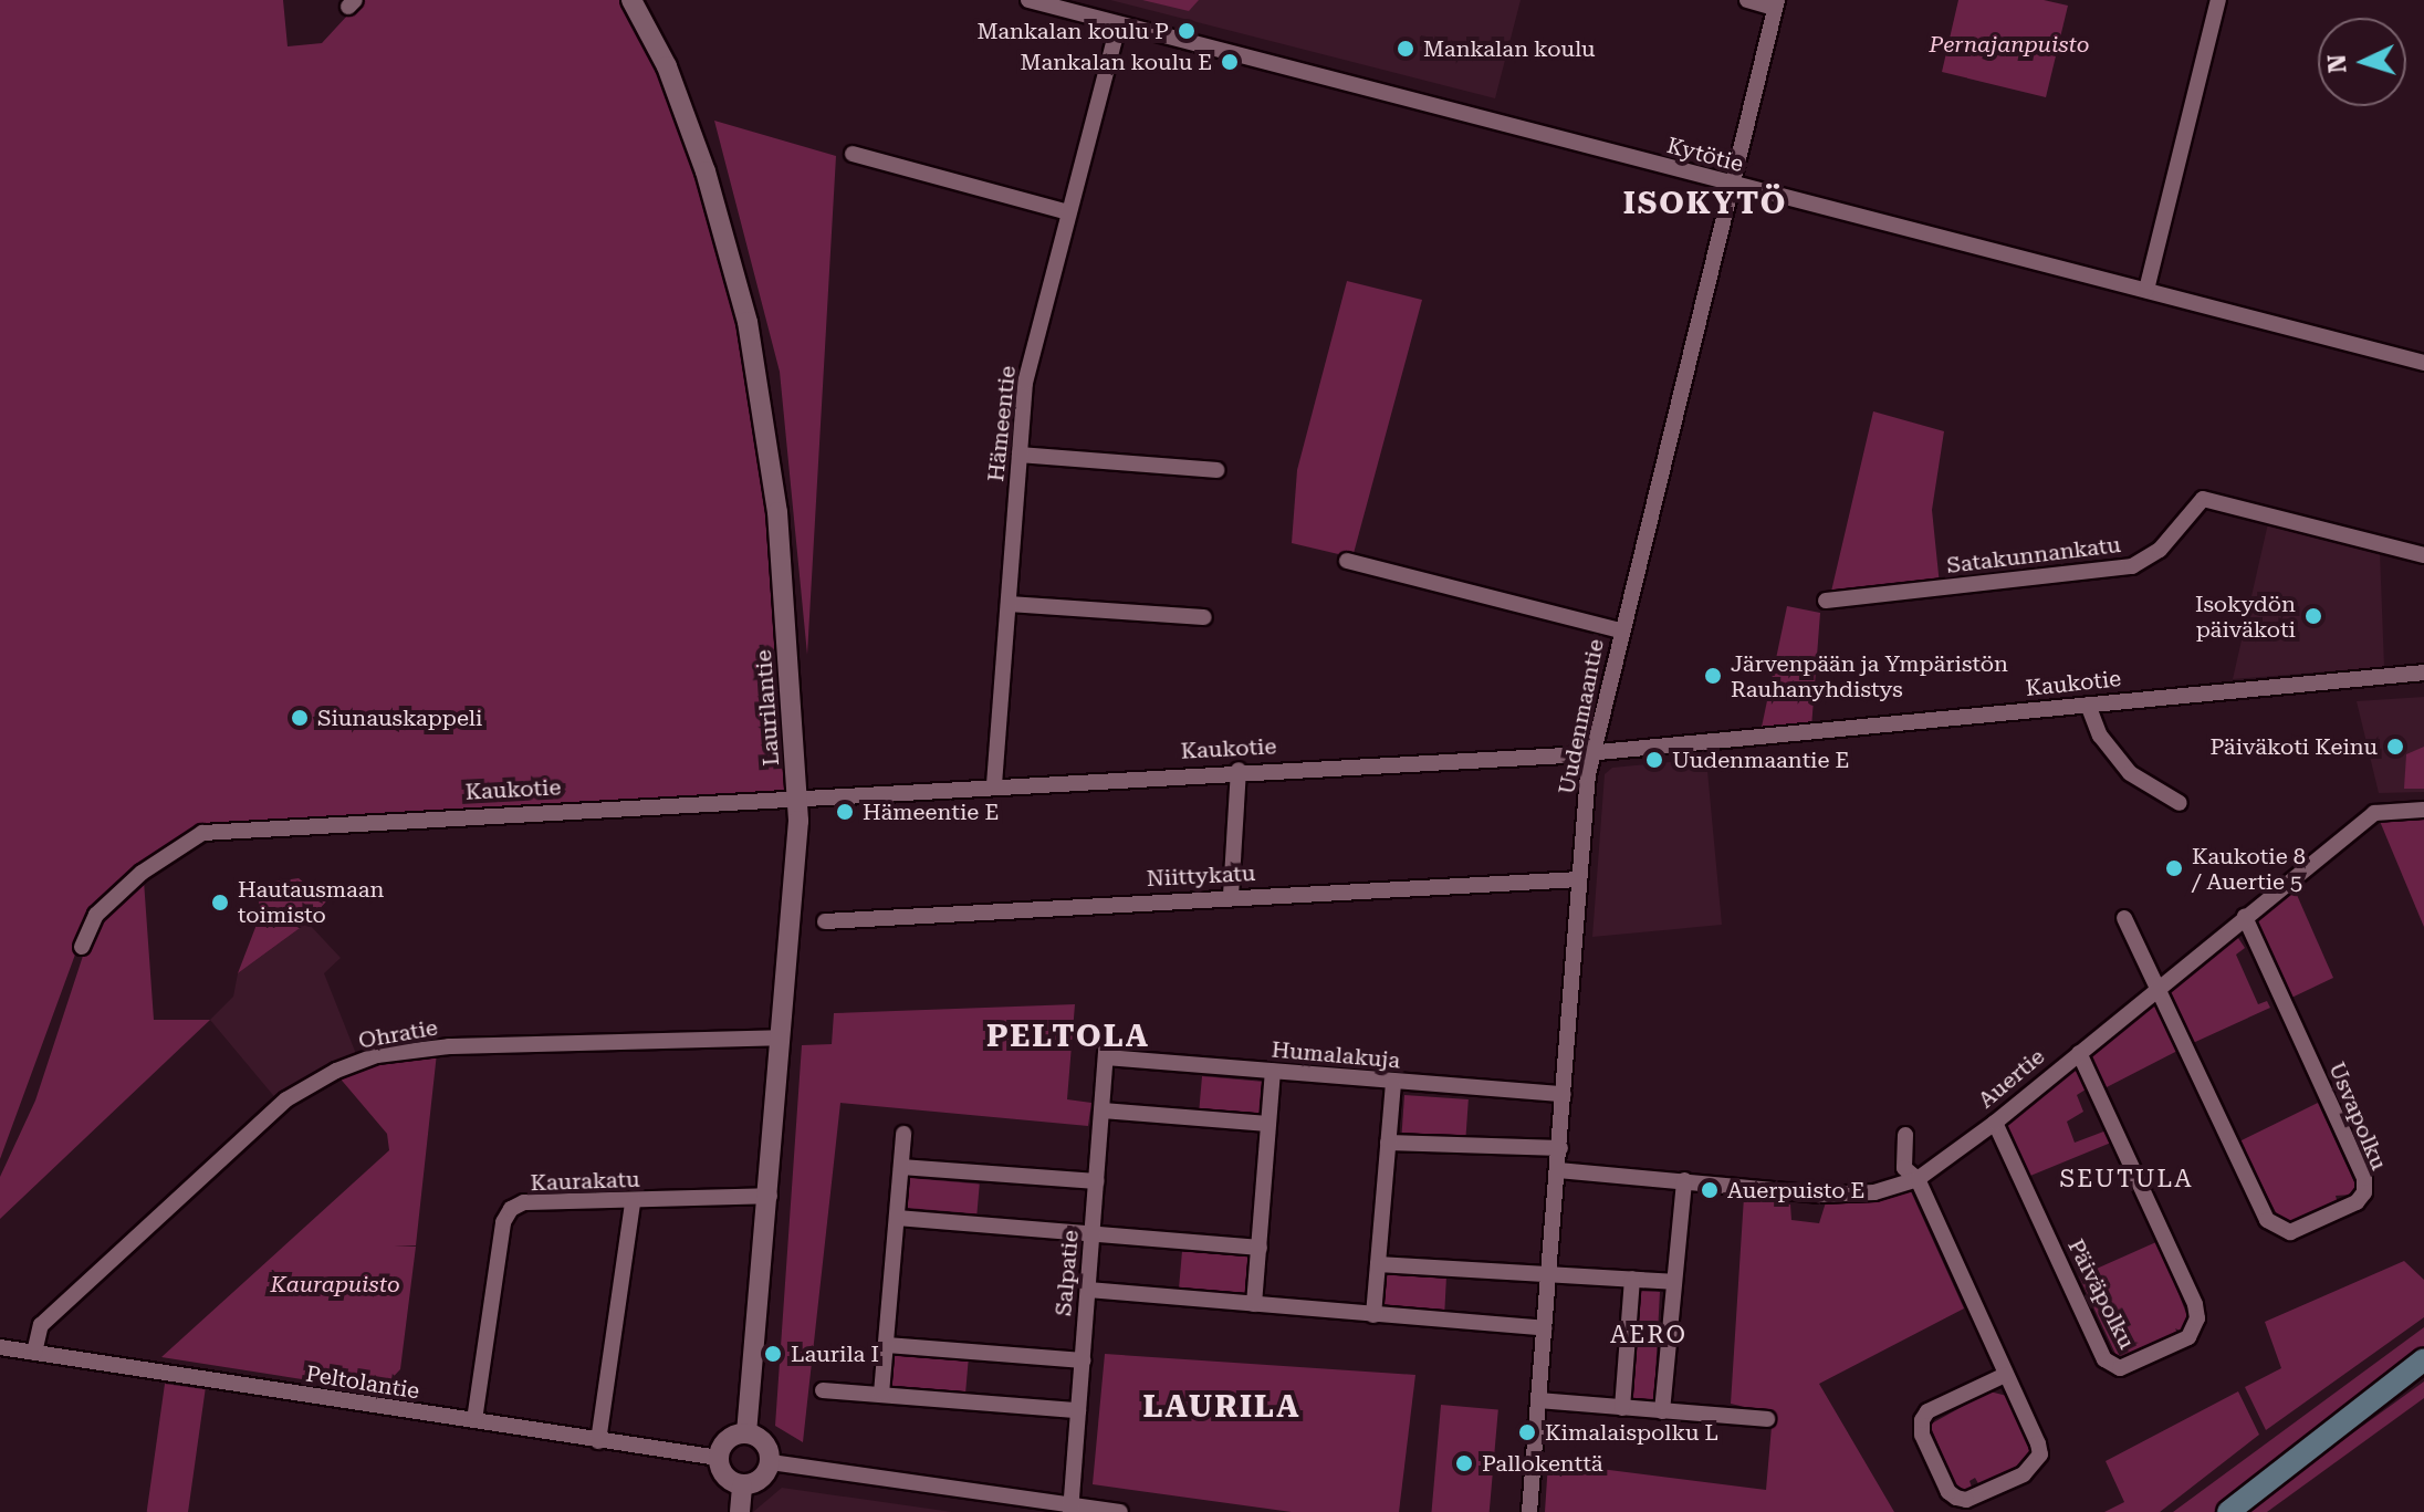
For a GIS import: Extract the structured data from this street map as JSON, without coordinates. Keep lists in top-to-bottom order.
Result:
{
  "streets": {
    "street": [
      "Kytötie",
      "Hämeentie",
      "Satakunnankatu",
      "Kaukotie",
      "Laurilantie",
      "Uudenmaantie",
      "Niittykatu",
      "Ohratie",
      "Humalakuja",
      "Auertie",
      "Usvapolku",
      "Kaurakatu",
      "Salpatie",
      "Päiväpolku",
      "Peltolantie"
    ]
  },
  "crossings": [
    ["Kytötie", "Hämeentie"],
    ["Kytötie", "Uudenmaantie"],
    ["Hämeentie", "Kaukotie"],
    ["Kaukotie", "Laurilantie"],
    ["Kaukotie", "Uudenmaantie"],
    ["Laurilantie", "Ohratie"],
    ["Laurilantie", "Kaurakatu"],
    ["Laurilantie", "Peltolantie"],
    ["Uudenmaantie", "Niittykatu"],
    ["Uudenmaantie", "Humalakuja"],
    ["Uudenmaantie", "Auertie"],
    ["Ohratie", "Peltolantie"],
    ["Humalakuja", "Salpatie"],
    ["Auertie", "Usvapolku"],
    ["Auertie", "Päiväpolku"],
    ["Kaurakatu", "Peltolantie"]
  ],
  "districts": [
    "ISOKYTÖ",
    "PELTOLA",
    "SEUTULA",
    "AERO",
    "LAURILA"
  ],
  "parks": ["Pernajanpuisto", "Kaurapuisto"],
  "places": [
    "Mankalan koulu P",
    "Mankalan koulu",
    "Mankalan koulu E",
    "Isokydön päiväkoti",
    "Järvenpään ja Ympäristön Rauhanyhdistys",
    "Siunauskappeli",
    "Päiväkoti Keinu",
    "Uudenmaantie E",
    "Hämeentie E",
    "Kaukotie 8 / Auertie 5",
    "Hautausmaan toimisto",
    "Auerpuisto E",
    "Laurila I",
    "Kimalaispolku L",
    "Pallokenttä"
  ],
  "north": "left"
}
